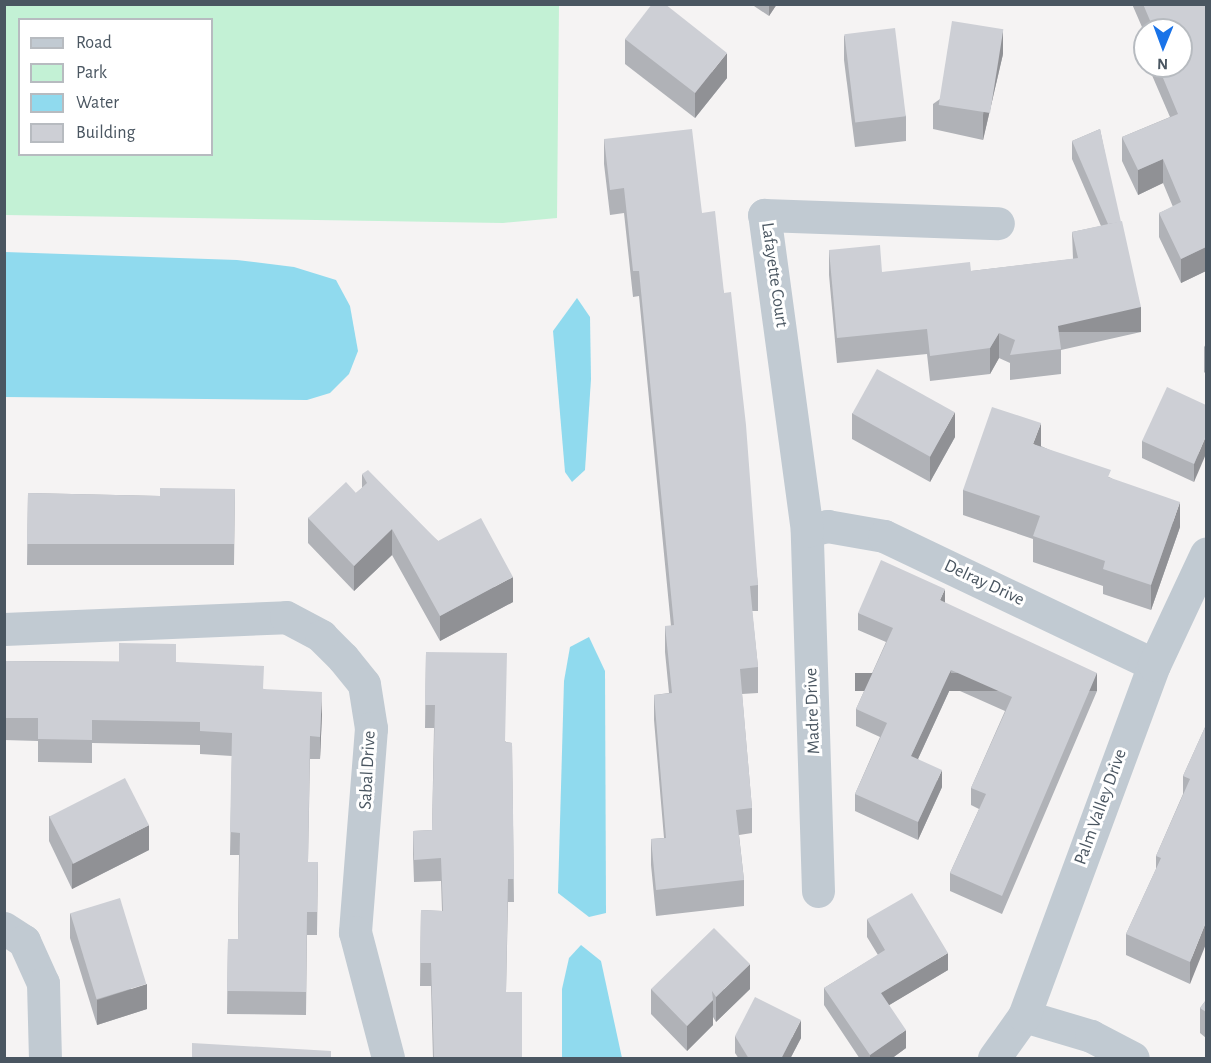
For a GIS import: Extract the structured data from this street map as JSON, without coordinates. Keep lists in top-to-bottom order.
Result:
{
  "streets": {
    "street": [
      "Lafayette Court",
      "Delray Drive",
      "Madre Drive",
      "Sabal Drive",
      "Palm Valley Drive"
    ]
  },
  "crossings": [
    ["Lafayette Court", "Delray Drive"],
    ["Lafayette Court", "Madre Drive"],
    ["Delray Drive", "Madre Drive"],
    ["Delray Drive", "Palm Valley Drive"]
  ],
  "legend": [
    "Road",
    "Park",
    "Water",
    "Building"
  ],
  "north": "bottom"
}
